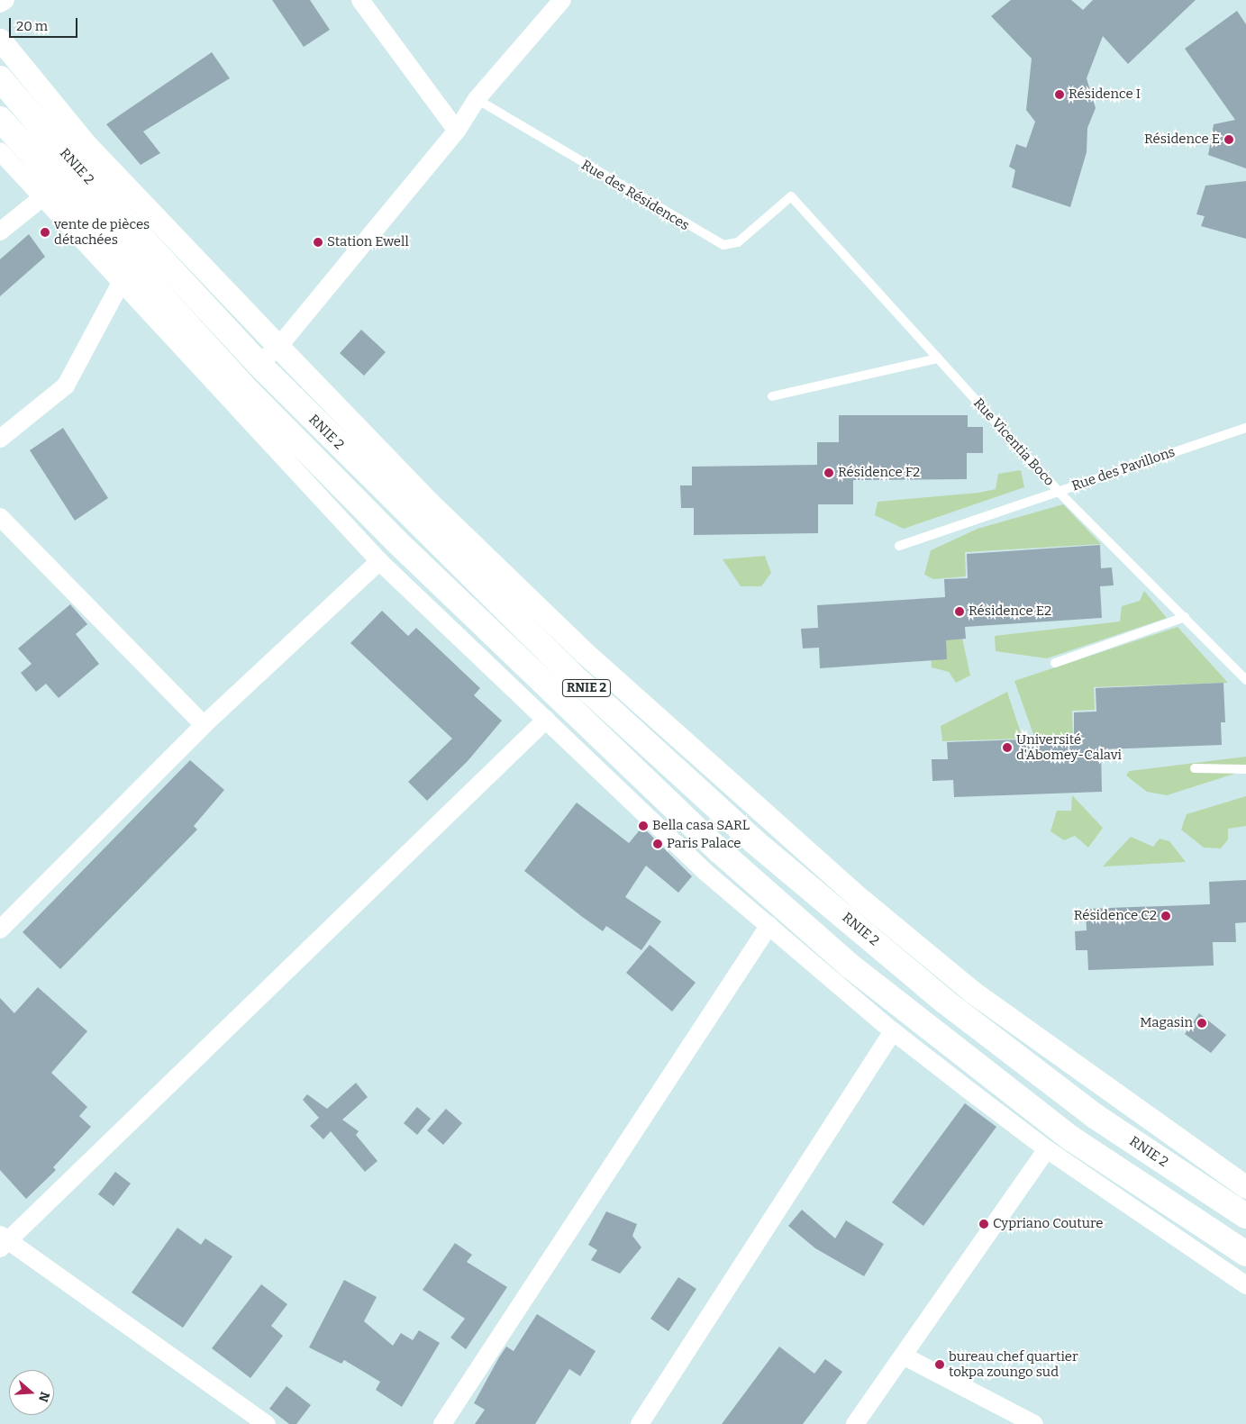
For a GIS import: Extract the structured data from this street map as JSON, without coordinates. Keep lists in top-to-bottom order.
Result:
{
  "streets": {
    "highway": ["RNIE 2"],
    "lane": ["Rue des Résidences", "Rue Vicentia Boco", "Rue des Pavillons"]
  },
  "crossings": [
    ["Rue des Résidences", "Rue Vicentia Boco"],
    ["Rue Vicentia Boco", "Rue des Pavillons"]
  ],
  "places": [
    "Résidence I",
    "Résidence E",
    "vente de pièces détachées",
    "Station Ewell",
    "Résidence F2",
    "Résidence E2",
    "Université d'Abomey-Calavi",
    "Bella casa SARL",
    "Paris Palace",
    "Résidence C2",
    "Magasin",
    "Cypriano Couture",
    "bureau chef quartier tokpa zoungo sud"
  ],
  "scale_bar": "20 m",
  "north": "right"
}
